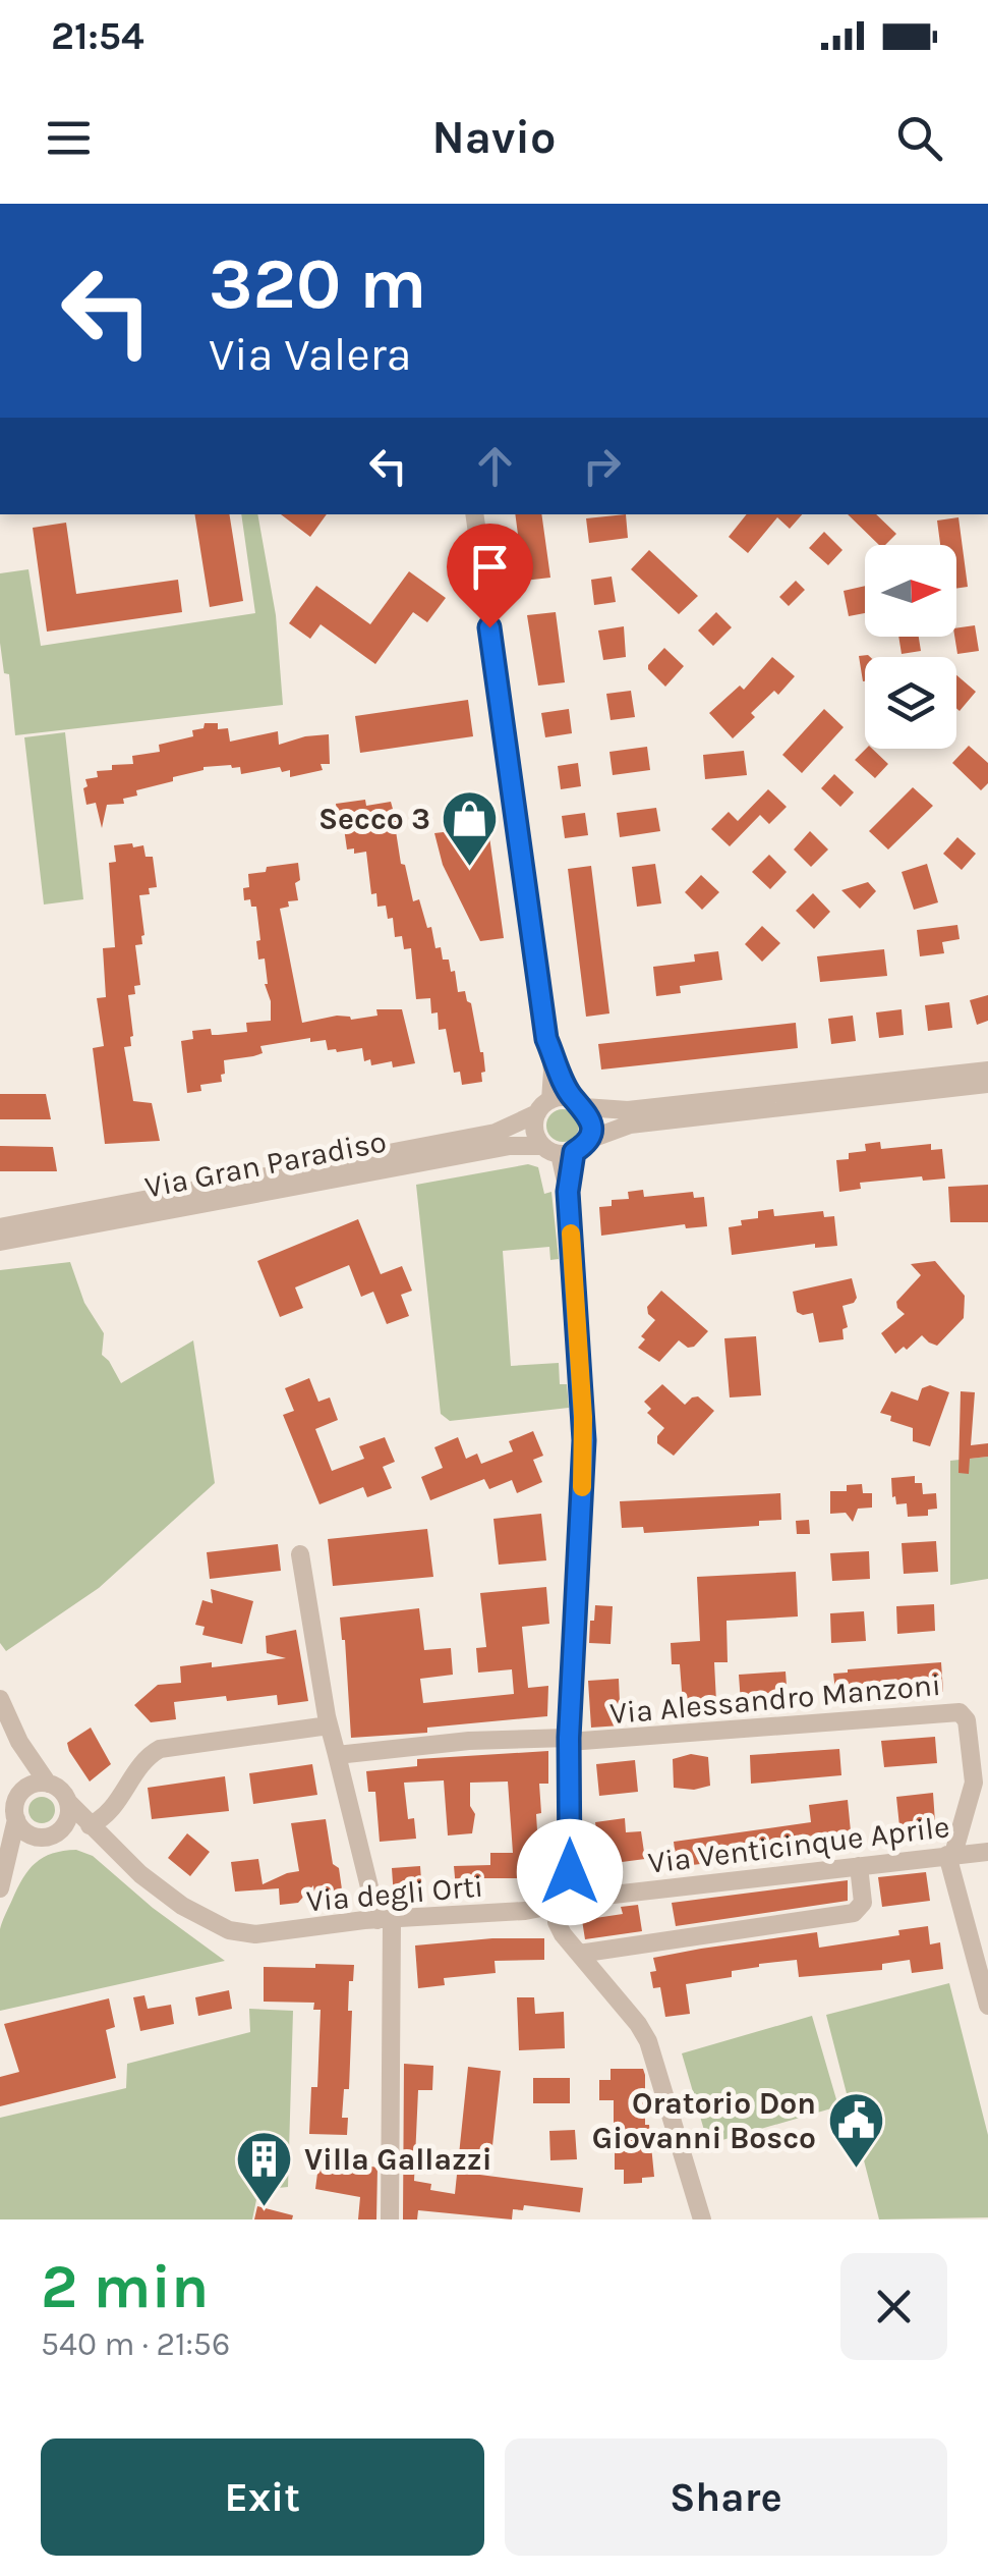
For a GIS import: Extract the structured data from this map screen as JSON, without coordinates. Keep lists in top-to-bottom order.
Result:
{
  "streets": {
    "street": [
      "Via Gran Paradiso",
      "Via Alessandro Manzoni",
      "Via Venticinque Aprile",
      "Via degli Orti"
    ]
  },
  "crossings": [
    ["Via Alessandro Manzoni", "Via Venticinque Aprile"],
    ["Via Venticinque Aprile", "Via degli Orti"]
  ],
  "places": {
    "shop": ["Secco 3"],
    "public building": ["Oratorio Don Giovanni Bosco"],
    "building": ["Villa Gallazzi"]
  },
  "north": "right",
  "page": {
    "status": "21:54",
    "header": "Navio",
    "turn": ["320 m", "Via Valera"],
    "heading": ["2 min", "540 m · 21:56"],
    "buttons": ["Exit", "Share"]
  }
}
